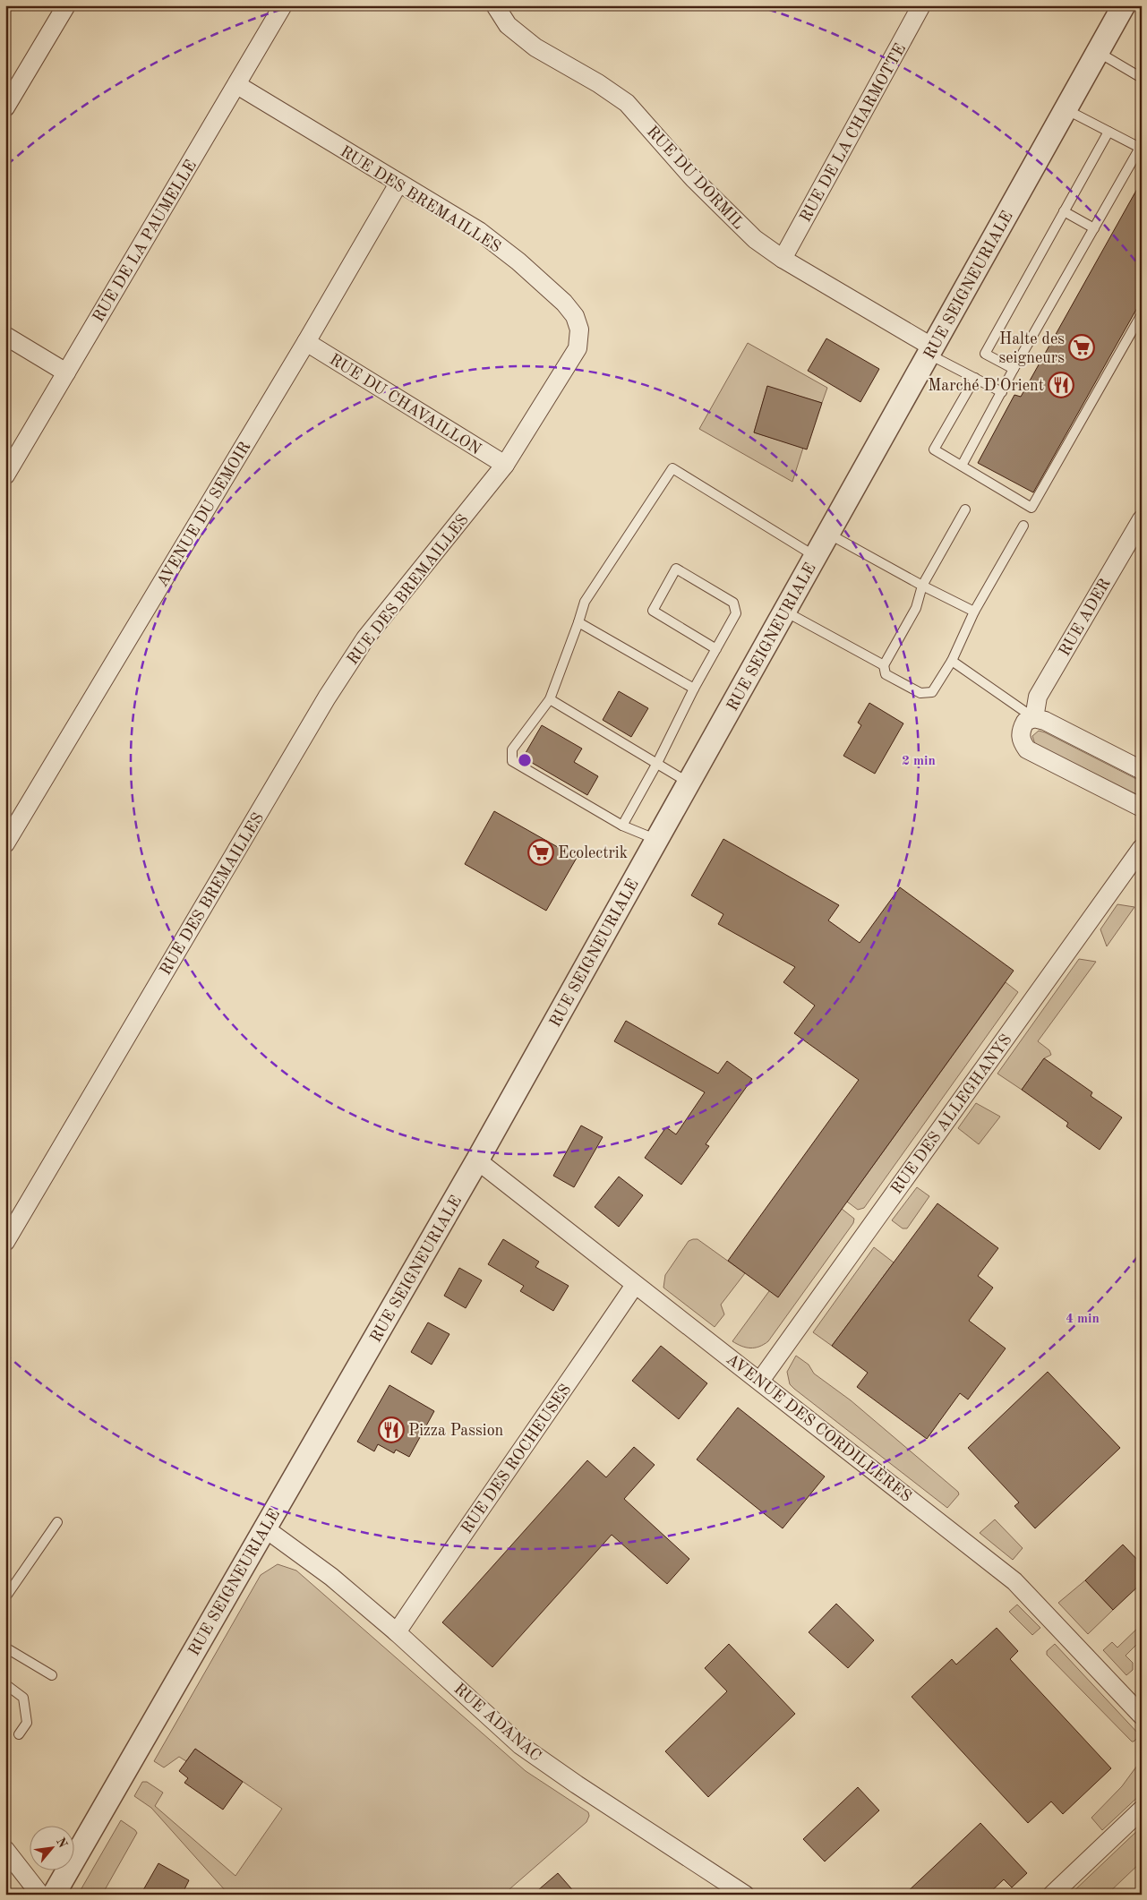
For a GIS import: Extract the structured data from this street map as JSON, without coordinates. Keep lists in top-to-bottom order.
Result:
{
  "streets": {
    "street": [
      "RUE DE LA CHARMOTTE",
      "RUE DU DORMIL",
      "RUE DES BREMAILLES",
      "RUE DE LA PAUMELLE",
      "RUE SEIGNEURIALE",
      "RUE DU CHAVAILLON",
      "AVENUE DU SEMOIR",
      "RUE ADER",
      "RUE DES ALLEGHANYS",
      "AVENUE DES CORDILLÈRES",
      "RUE DES ROCHEUSES",
      "RUE ADANAC"
    ]
  },
  "crossings": [
    ["RUE DE LA CHARMOTTE", "RUE DU DORMIL"],
    ["RUE DU DORMIL", "RUE SEIGNEURIALE"],
    ["RUE DES BREMAILLES", "RUE DE LA PAUMELLE"],
    ["RUE DES BREMAILLES", "RUE DU CHAVAILLON"],
    ["RUE DES BREMAILLES", "AVENUE DU SEMOIR"],
    ["RUE SEIGNEURIALE", "AVENUE DES CORDILLÈRES"],
    ["RUE SEIGNEURIALE", "RUE ADANAC"],
    ["RUE DU CHAVAILLON", "AVENUE DU SEMOIR"],
    ["RUE DES ALLEGHANYS", "AVENUE DES CORDILLÈRES"],
    ["AVENUE DES CORDILLÈRES", "RUE DES ROCHEUSES"],
    ["RUE DES ROCHEUSES", "RUE ADANAC"]
  ],
  "places": {
    "supermarket": ["Halte des seigneurs", "Ecolectrik"],
    "restaurant": ["Marché D'Orient", "Pizza Passion"]
  },
  "north": "top right",
  "rings": ["2 min", "4 min"]
}
